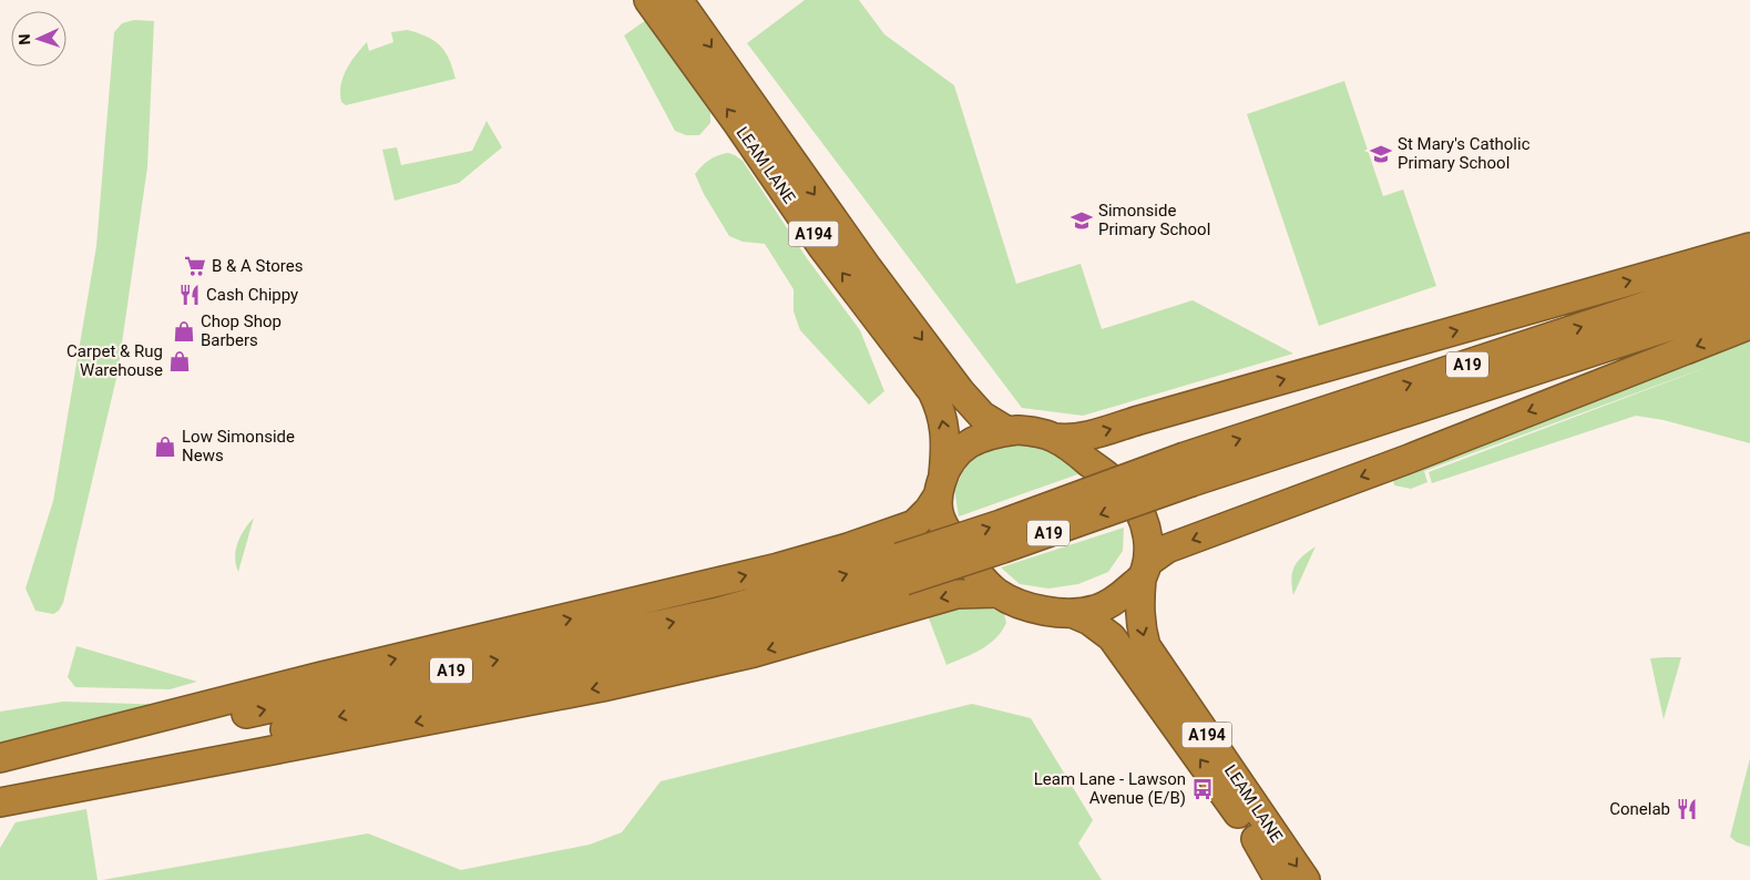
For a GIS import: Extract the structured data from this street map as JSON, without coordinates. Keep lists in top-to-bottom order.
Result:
{
  "streets": {
    "highway": ["LEAM LANE", "A194", "A19"]
  },
  "crossings": [
    ["LEAM LANE", "A194"]
  ],
  "places": {
    "school or university": ["St Mary's Catholic Primary School", "Simonside Primary School"],
    "supermarket": ["B & A Stores"],
    "restaurant": ["Cash Chippy", "Conelab"],
    "shop": ["Chop Shop Barbers", "Carpet & Rug Warehouse", "Low Simonside News"],
    "bus stop": ["Leam Lane - Lawson Avenue (E/B)"]
  },
  "north": "left"
}
